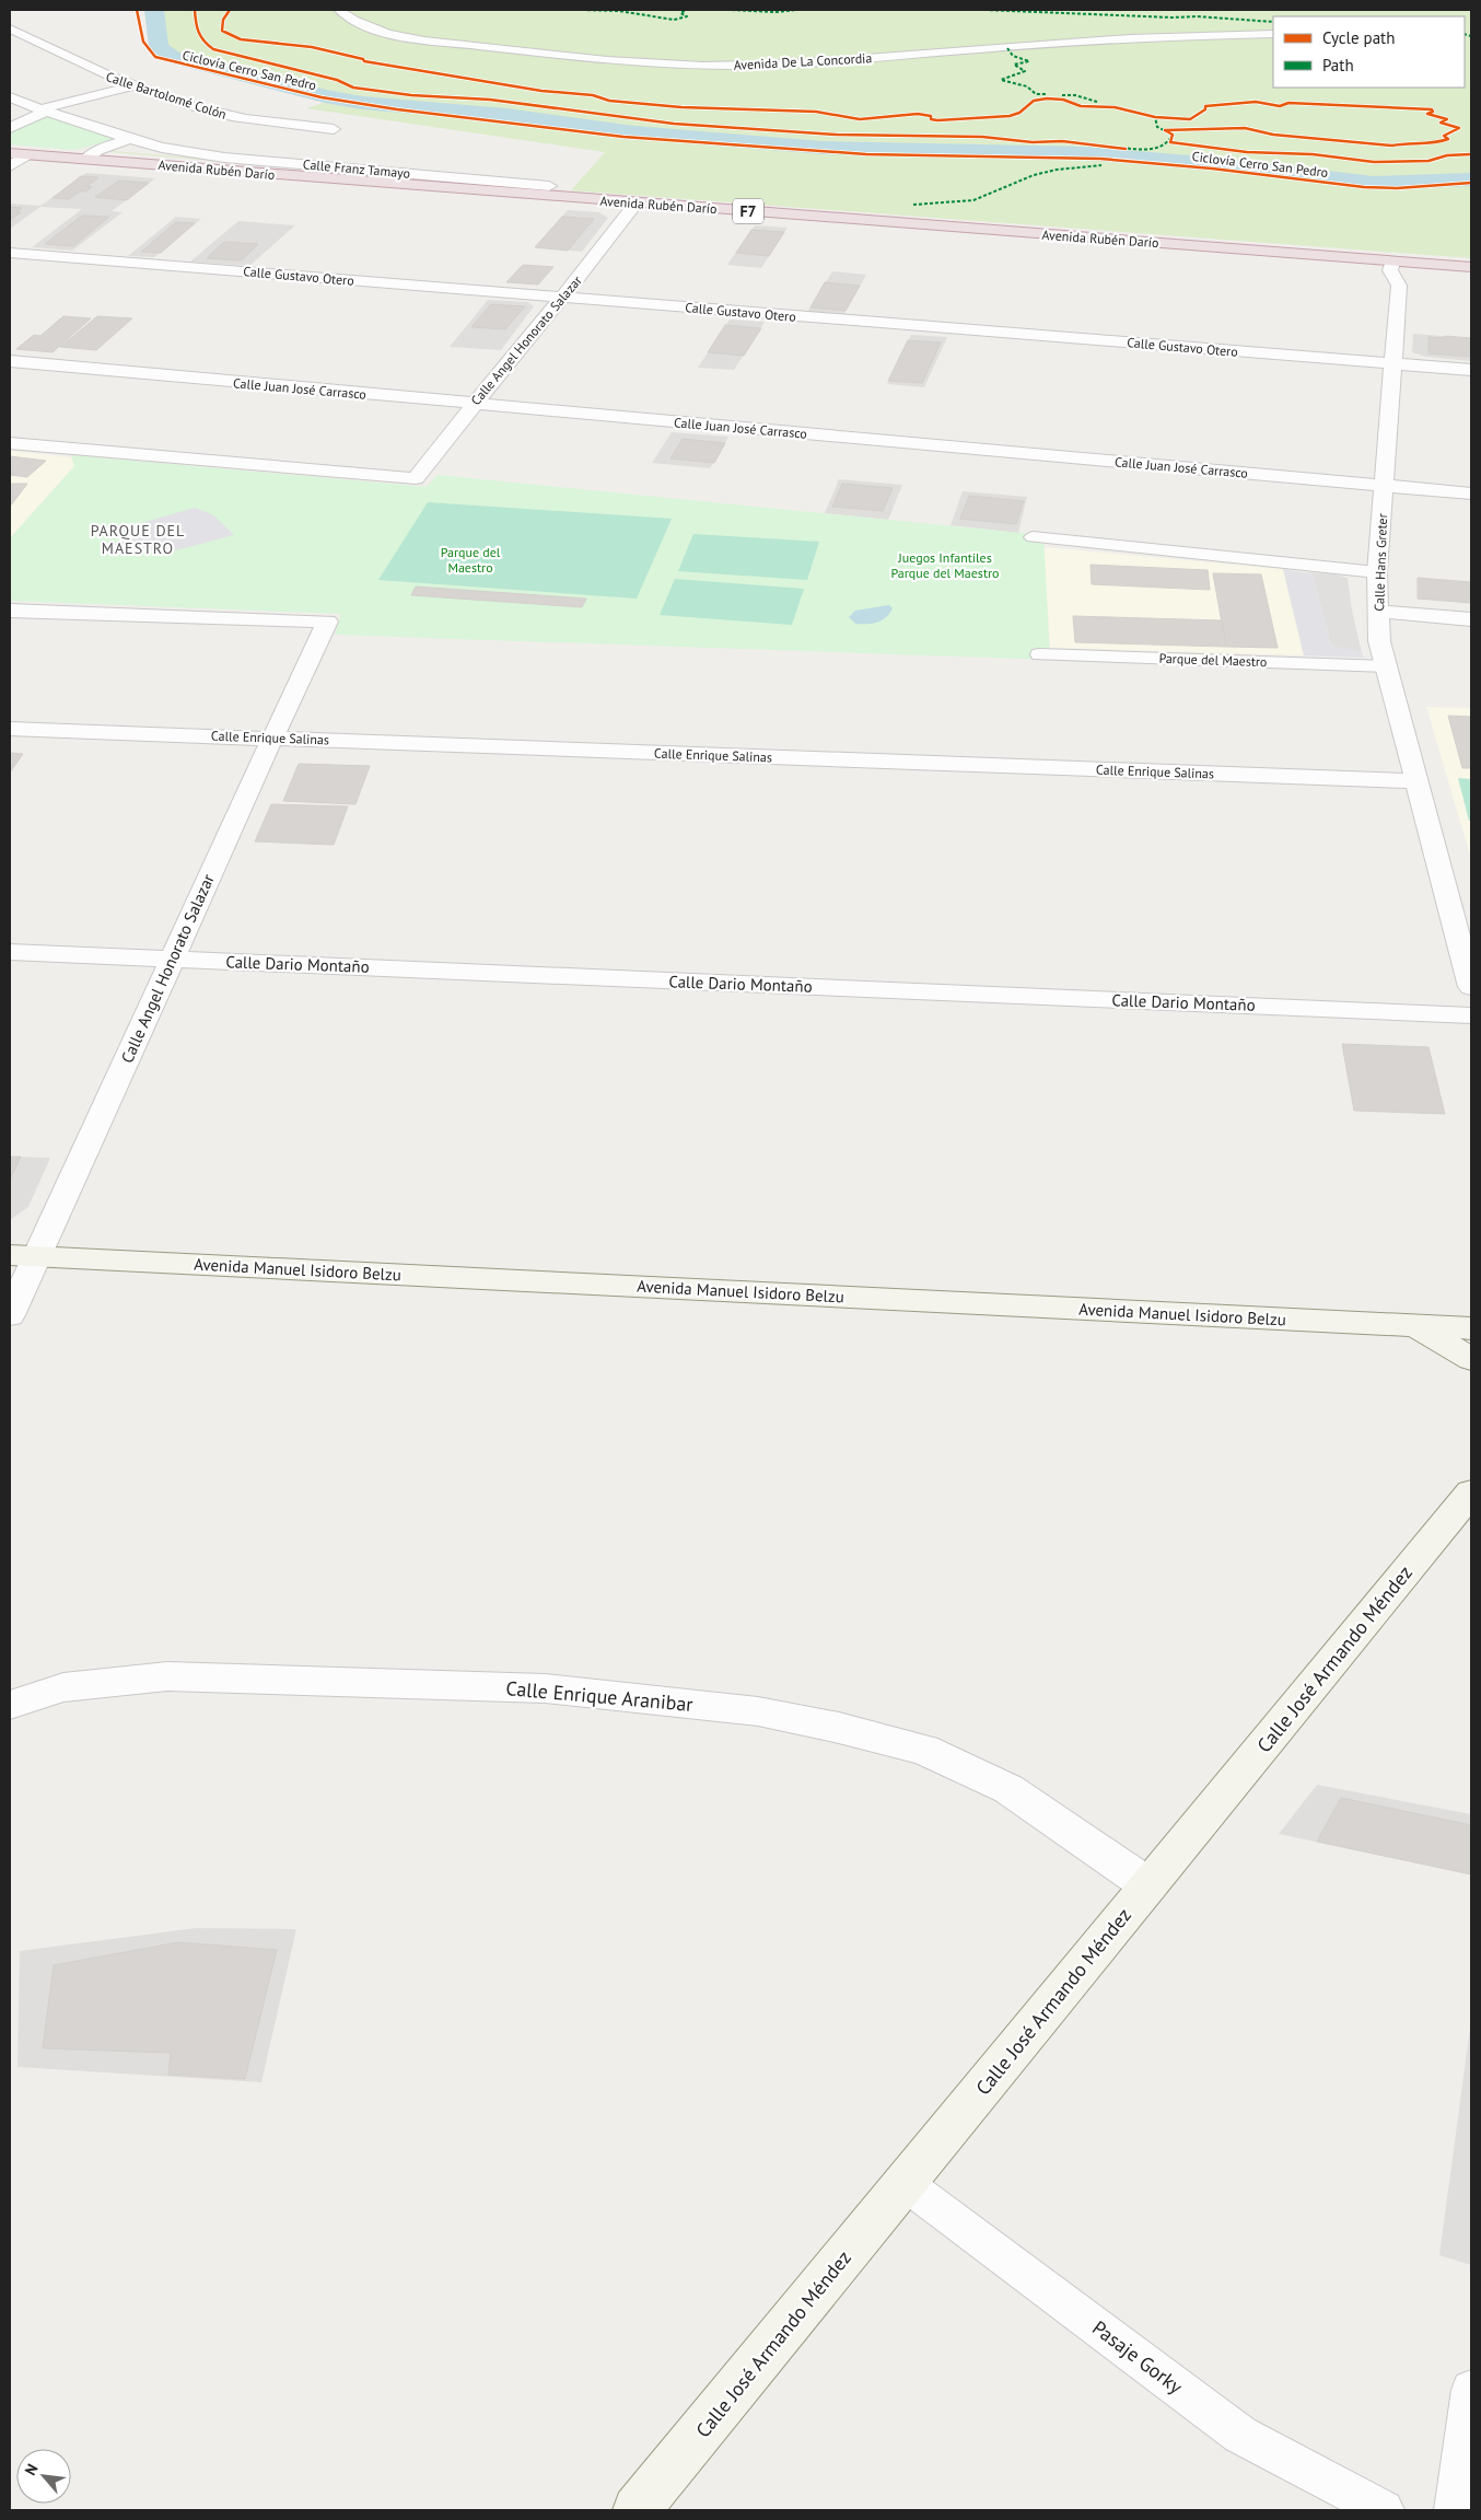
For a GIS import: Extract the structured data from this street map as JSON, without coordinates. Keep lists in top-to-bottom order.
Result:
{
  "streets": {
    "highway": ["Avenida Rubén Darío", "F7"],
    "main road": ["Avenida Manuel Isidoro Belzu", "Calle José Armando Méndez"],
    "street": [
      "Calle Bartolomé Colón",
      "Calle Franz Tamayo",
      "Calle Gustavo Otero",
      "Calle Angel Honorato Salazar",
      "Calle Juan José Carrasco",
      "Calle Hans Greter",
      "Calle Enrique Salinas",
      "Calle Dario Montaño",
      "Calle Enrique Aranibar"
    ],
    "lane": ["Avenida De La Concordia", "Parque del Maestro", "Pasaje Gorky"],
    "cycle path": ["Ciclovía Cerro San Pedro"]
  },
  "crossings": [
    ["Avenida Rubén Darío", "Calle Angel Honorato Salazar"],
    ["Avenida Rubén Darío", "Calle Hans Greter"],
    ["Calle Gustavo Otero", "Calle Angel Honorato Salazar"],
    ["Calle Gustavo Otero", "Calle Hans Greter"],
    ["Calle Angel Honorato Salazar", "Calle Juan José Carrasco"],
    ["Calle Angel Honorato Salazar", "Calle Enrique Salinas"],
    ["Calle Angel Honorato Salazar", "Calle Dario Montaño"],
    ["Calle Angel Honorato Salazar", "Avenida Manuel Isidoro Belzu"],
    ["Calle Juan José Carrasco", "Calle Hans Greter"],
    ["Calle Hans Greter", "Parque del Maestro"],
    ["Calle Hans Greter", "Calle Enrique Salinas"],
    ["Calle José Armando Méndez", "Calle Enrique Aranibar"],
    ["Calle José Armando Méndez", "Pasaje Gorky"]
  ],
  "districts": ["PARQUE DEL MAESTRO"],
  "parks": ["Parque del Maestro", "Juegos Infantiles Parque del Maestro"],
  "legend": ["Cycle path", "Path"],
  "north": "top left"
}
